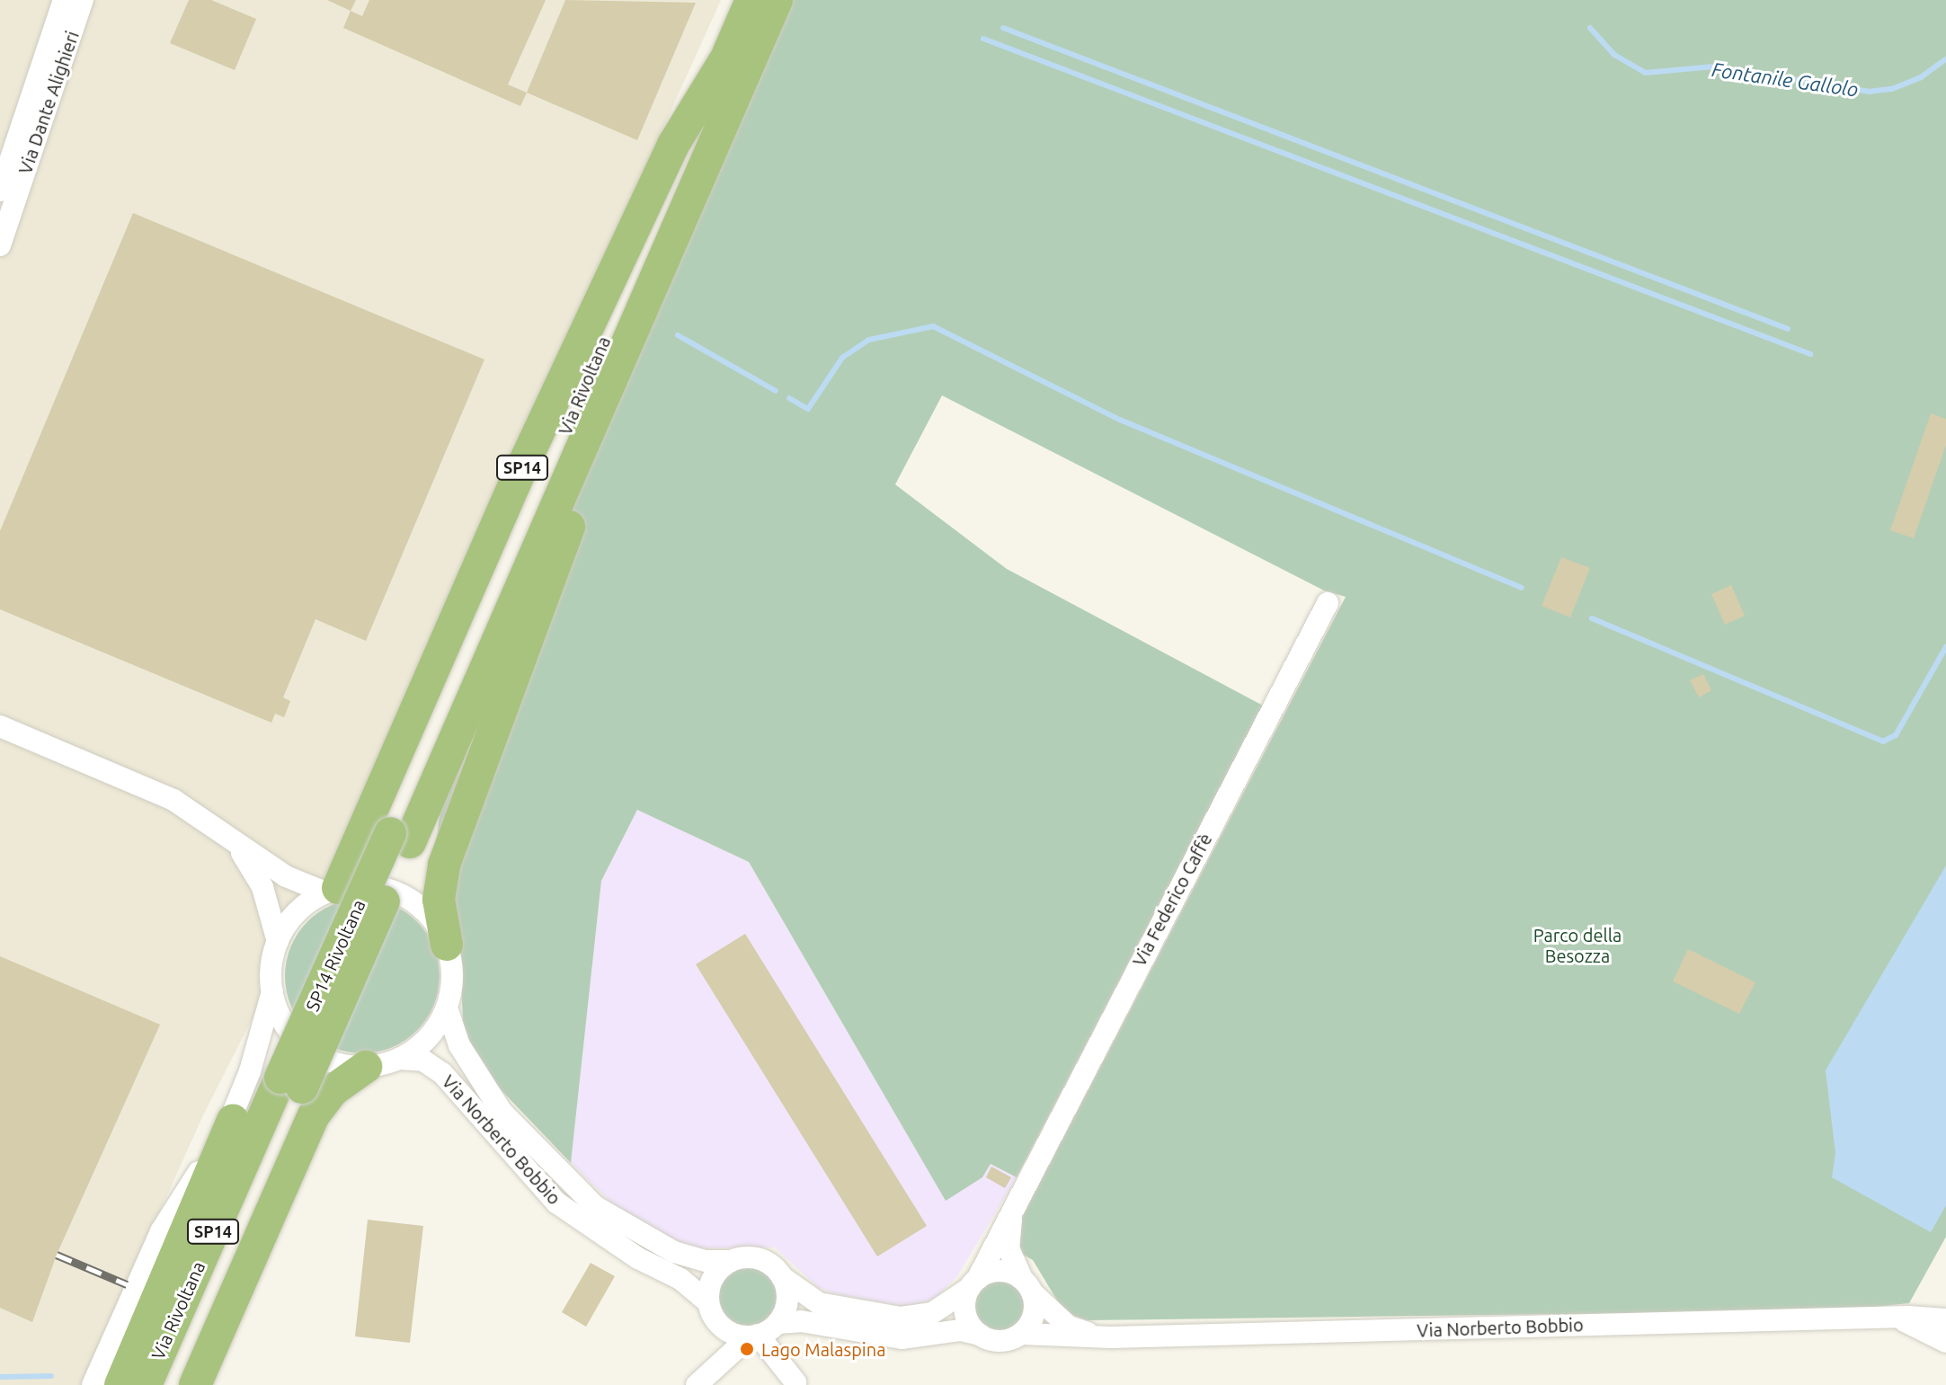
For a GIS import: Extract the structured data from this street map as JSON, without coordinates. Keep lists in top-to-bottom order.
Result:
{
  "streets": {
    "highway": ["Via Rivoltana", "SP14", "SP14 Rivoltana"],
    "street": ["Via Dante Alighieri", "Via Federico Caffè", "Via Norberto Bobbio"]
  },
  "crossings": [
    ["Via Rivoltana", "SP14"],
    ["Via Rivoltana", "SP14 Rivoltana"],
    ["SP14", "Via Norberto Bobbio"]
  ],
  "water": ["Fontanile Gallolo"],
  "parks": ["Parco della Besozza"],
  "places": ["Lago Malaspina"]
}
